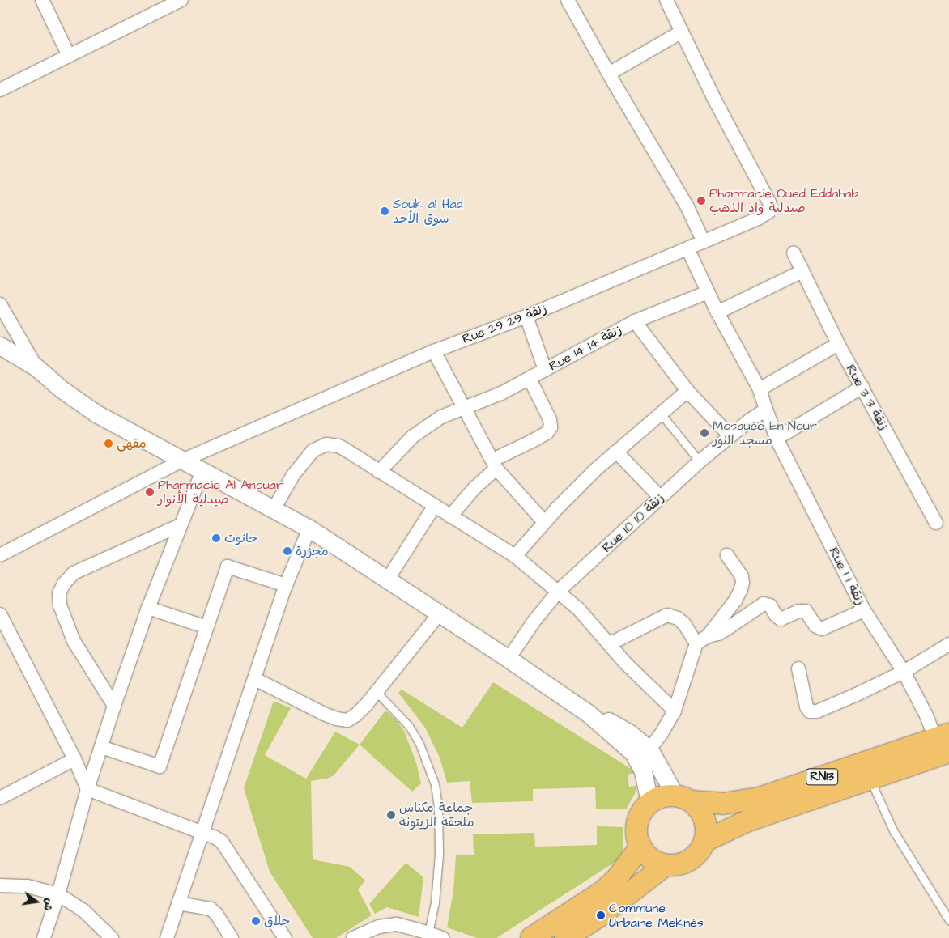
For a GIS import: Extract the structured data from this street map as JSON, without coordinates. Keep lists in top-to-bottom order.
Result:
{
  "streets": {
    "main road": ["RN13"],
    "street": [
      "Rue 29 زنقة 29",
      "Rue 14 زنقة 14",
      "Rue 3 زنقة 3",
      "Rue 10 زنقة 10",
      "Rue 1 زنقة 1"
    ]
  },
  "crossings": [
    ["Rue 29 زنقة 29", "Rue 1 زنقة 1"],
    ["Rue 14 زنقة 14", "Rue 1 زنقة 1"],
    ["Rue 3 زنقة 3", "Rue 10 زنقة 10"],
    ["Rue 10 زنقة 10", "Rue 1 زنقة 1"],
    ["Rue 1 زنقة 1", "RN13"]
  ],
  "places": [
    "Pharmacie Oued Eddahab صيدلية واد الذهب",
    "Souk al Had سوق الأحد",
    "Mosquée En-Nour مسجد النور",
    "مقهى",
    "Pharmacie Al Anouar صيدلية الأنوار",
    "حانوت",
    "مجزرة",
    "جماعة مكناس ملحقة الزيتونة",
    "Commune Urbaine Meknès",
    "حلاق"
  ],
  "north": "right"
}
